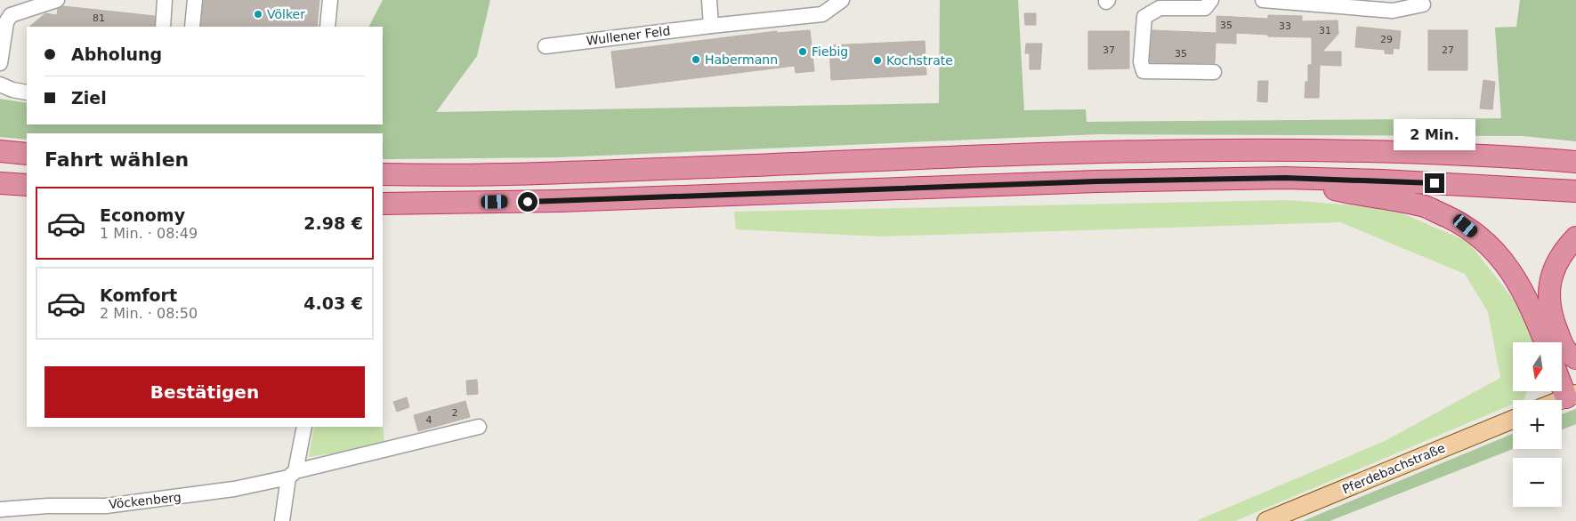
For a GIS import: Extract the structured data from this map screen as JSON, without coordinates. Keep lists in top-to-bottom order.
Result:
{
  "streets": {
    "main road": ["Pferdebachstraße"],
    "street": ["Wullener Feld", "Vöckenberg"]
  },
  "places": [
    "Völker",
    "Fiebig",
    "Habermann",
    "Kochstrate"
  ],
  "house_numbers": [
    "81",
    "35",
    "33",
    "31",
    "29",
    "37",
    "27",
    "35",
    "2",
    "4"
  ],
  "north": "bottom",
  "page": {
    "banner": ["Abholung", "Ziel"],
    "bubble": "2 Min.",
    "heading": "Fahrt wählen",
    "list": [
      {
        "name": "Economy",
        "note": "1 Min. · 08:49",
        "value": "2.98 €"
      },
      {
        "name": "Komfort",
        "note": "2 Min. · 08:50",
        "value": "4.03 €"
      }
    ],
    "map_buttons": ["+", "−"],
    "buttons": "Bestätigen"
  }
}
